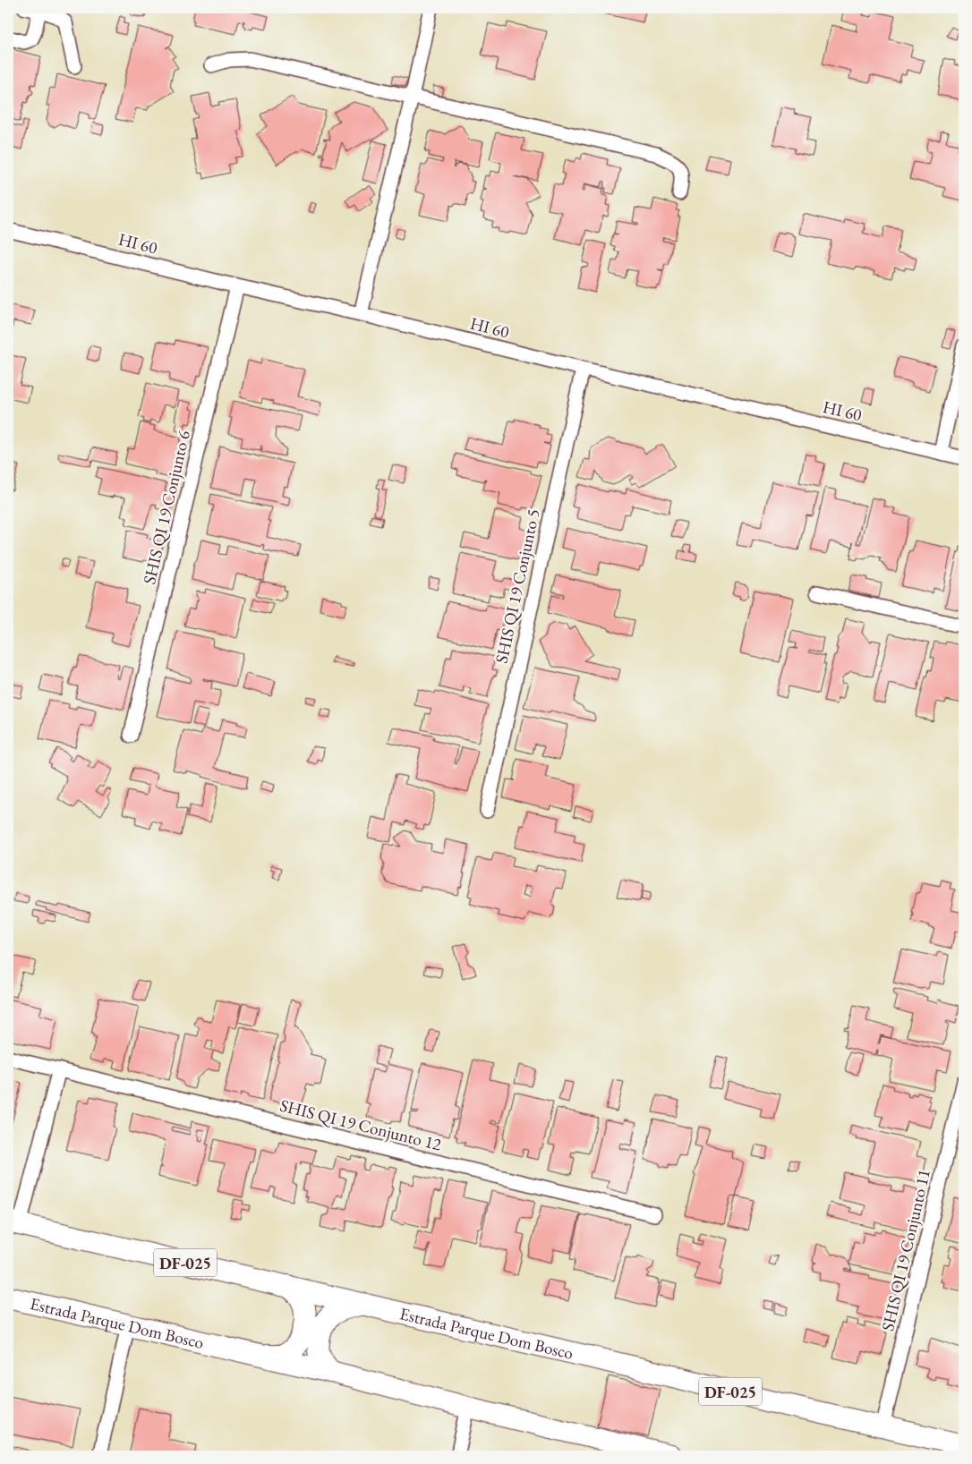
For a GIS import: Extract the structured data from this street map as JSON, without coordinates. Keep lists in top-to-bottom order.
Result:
{
  "streets": {
    "main road": ["DF-025", "Estrada Parque Dom Bosco"],
    "street": [
      "HI 60",
      "SHIS QI 19 Conjunto 6",
      "SHIS QI 19 Conjunto 5",
      "SHIS QI 19 Conjunto 12",
      "SHIS QI 19 Conjunto 11"
    ]
  },
  "crossings": [
    ["HI 60", "SHIS QI 19 Conjunto 6"],
    ["HI 60", "SHIS QI 19 Conjunto 5"],
    ["SHIS QI 19 Conjunto 11", "Estrada Parque Dom Bosco"]
  ]
}
